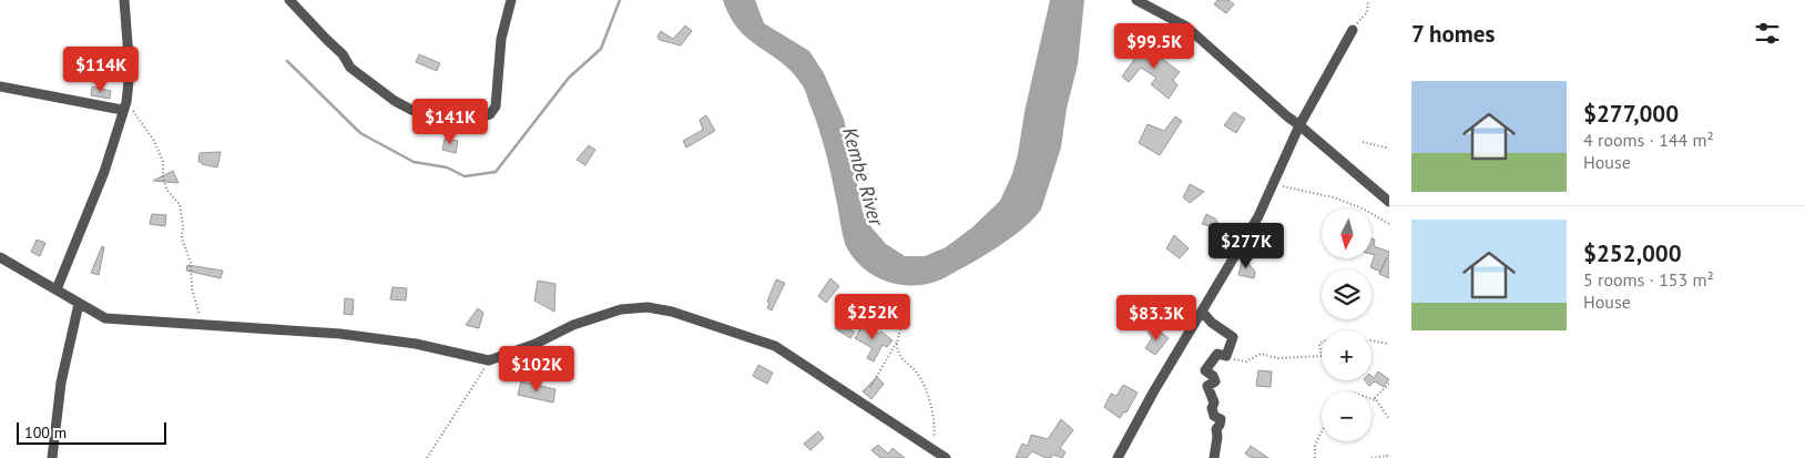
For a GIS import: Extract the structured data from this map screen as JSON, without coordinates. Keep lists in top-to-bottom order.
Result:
{
  "water": ["Kembe River"],
  "scale_bar": "100 m",
  "north": "bottom",
  "page": {
    "heading": "7 homes",
    "price": [
      "$99.5K",
      "$114K",
      "$141K",
      "$277K",
      "$252K",
      "$83.3K",
      "$102K"
    ],
    "list": [
      {
        "name": "$277,000",
        "note": "4 rooms · 144 m² · House"
      },
      {
        "name": "$252,000",
        "note": "5 rooms · 153 m² · House"
      }
    ],
    "map_buttons": ["+", "−"],
    "scale": "100 m"
  }
}
